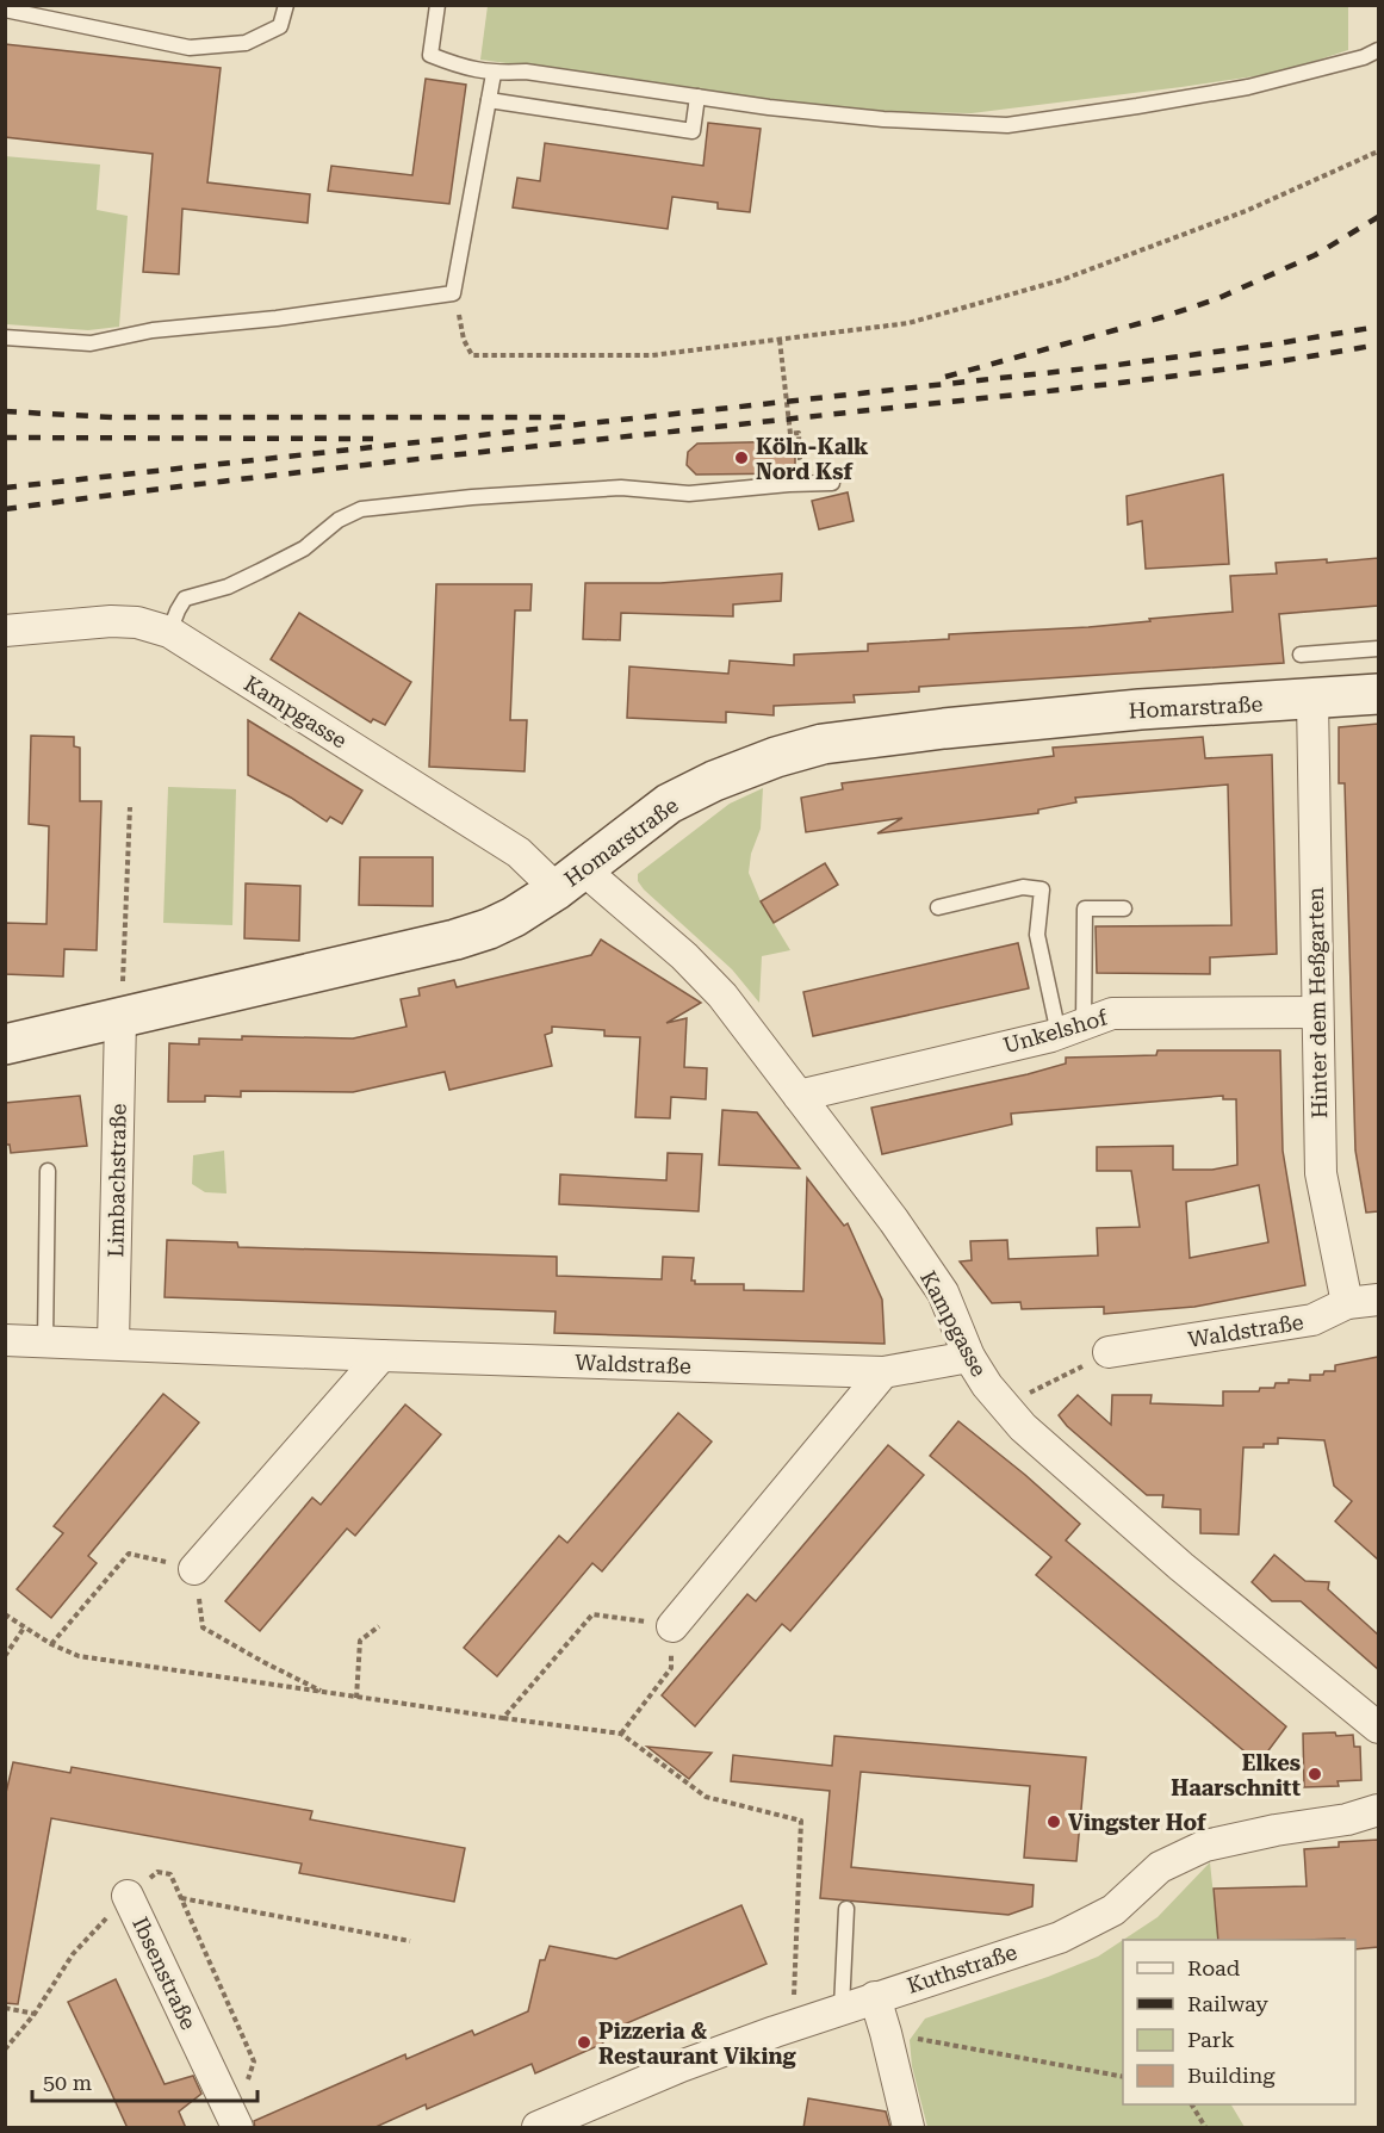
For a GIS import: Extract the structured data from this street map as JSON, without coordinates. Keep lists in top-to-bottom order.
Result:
{
  "streets": {
    "street": [
      "Homarstraße",
      "Kampgasse",
      "Hinter dem Heßgarten",
      "Unkelshof",
      "Limbachstraße",
      "Waldstraße",
      "Kuthstraße",
      "Ibsenstraße"
    ]
  },
  "crossings": [
    ["Homarstraße", "Kampgasse"],
    ["Homarstraße", "Hinter dem Heßgarten"],
    ["Homarstraße", "Limbachstraße"],
    ["Kampgasse", "Unkelshof"],
    ["Kampgasse", "Waldstraße"],
    ["Hinter dem Heßgarten", "Unkelshof"],
    ["Hinter dem Heßgarten", "Waldstraße"],
    ["Limbachstraße", "Waldstraße"]
  ],
  "places": [
    "Köln-Kalk Nord Ksf",
    "Elkes Haarschnitt",
    "Vingster Hof",
    "Pizzeria & Restaurant Viking"
  ],
  "legend": [
    "Road",
    "Railway",
    "Park",
    "Building"
  ],
  "scale_bar": "50 m"
}
